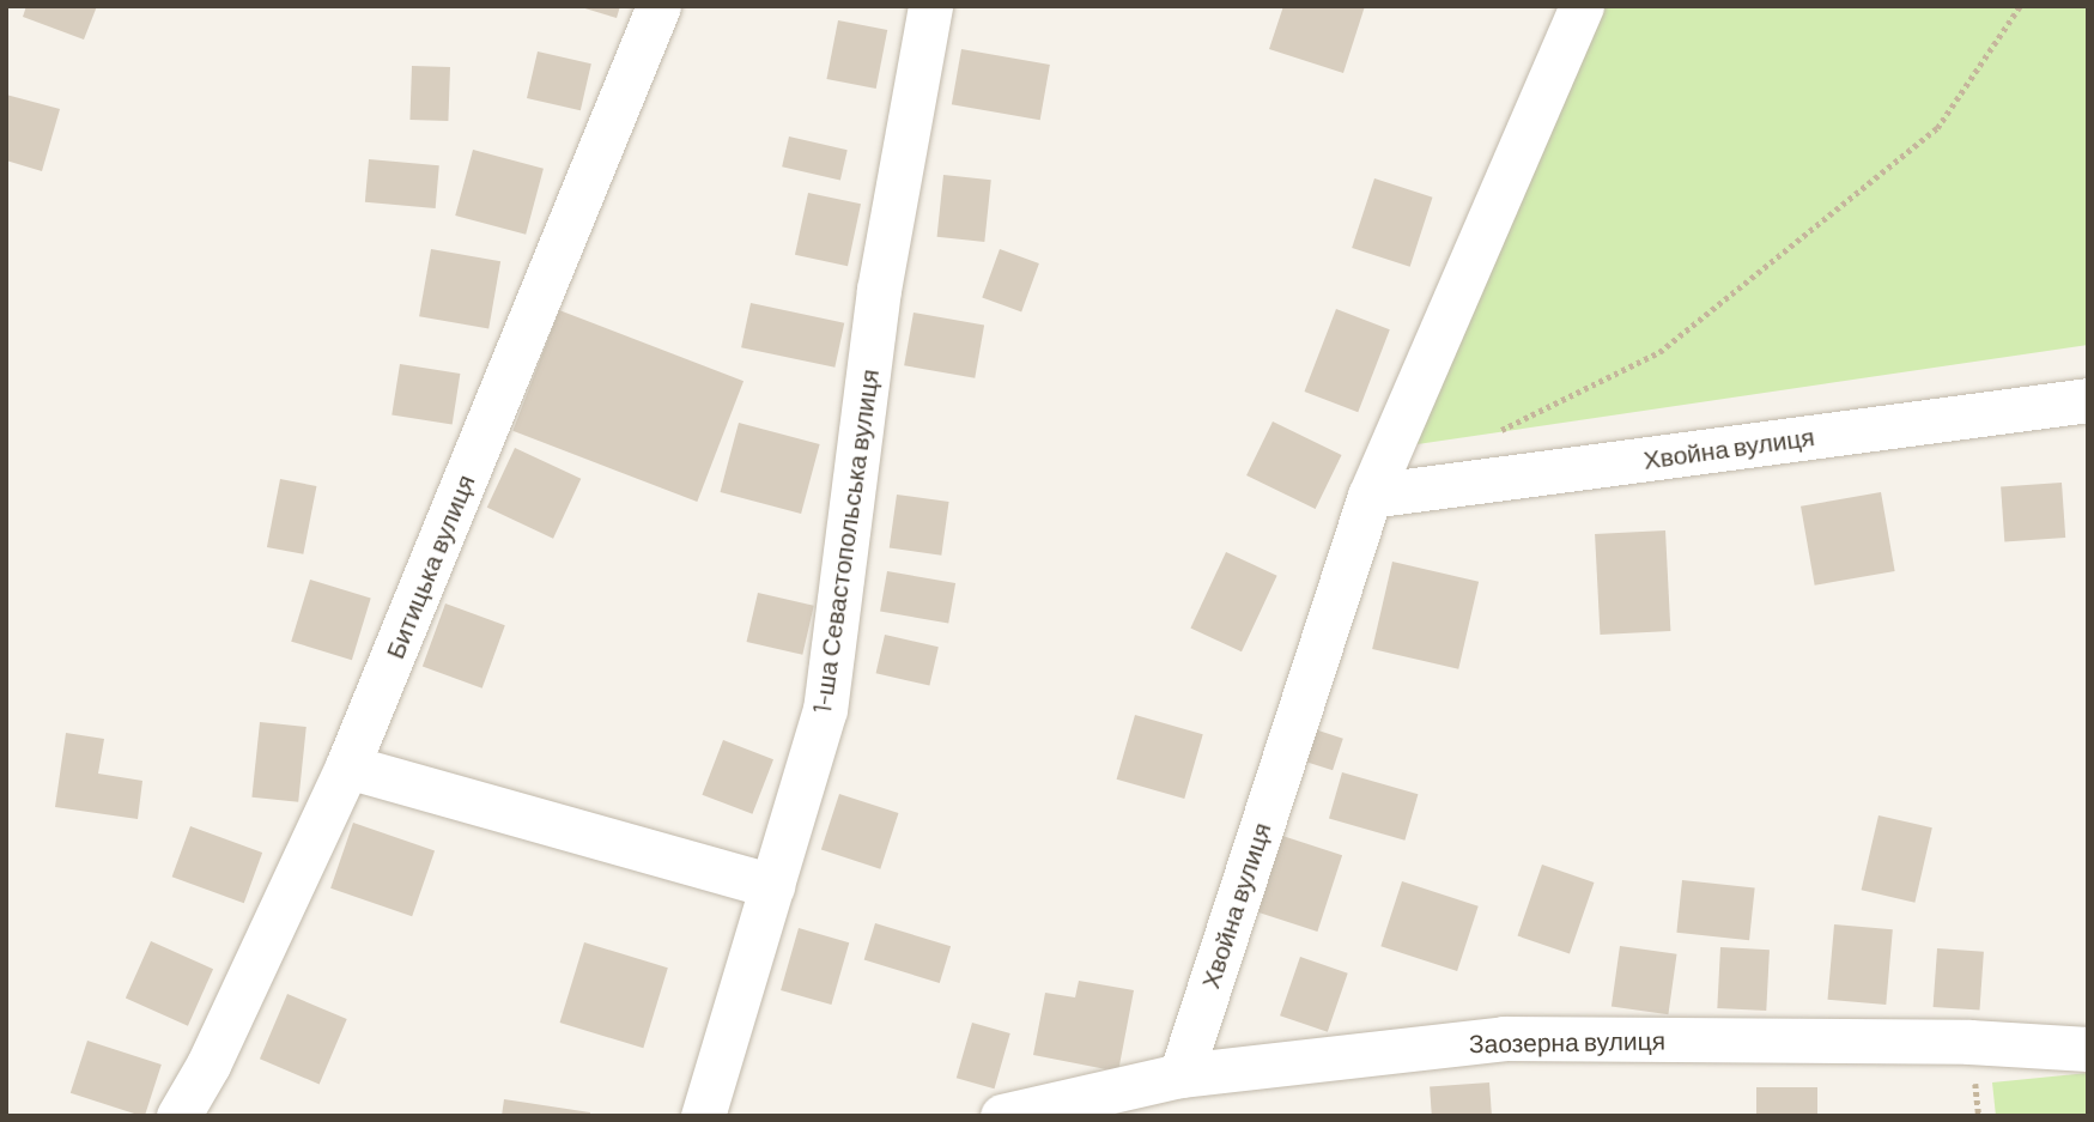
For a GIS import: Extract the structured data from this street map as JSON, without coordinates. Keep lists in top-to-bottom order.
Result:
{
  "streets": {
    "street": [
      "Хвойна вулиця",
      "1-ша Севастопольська вулиця",
      "Битицька вулиця",
      "Заозерна вулиця"
    ]
  },
  "crossings": [
    ["Хвойна вулиця", "Заозерна вулиця"]
  ]
}
